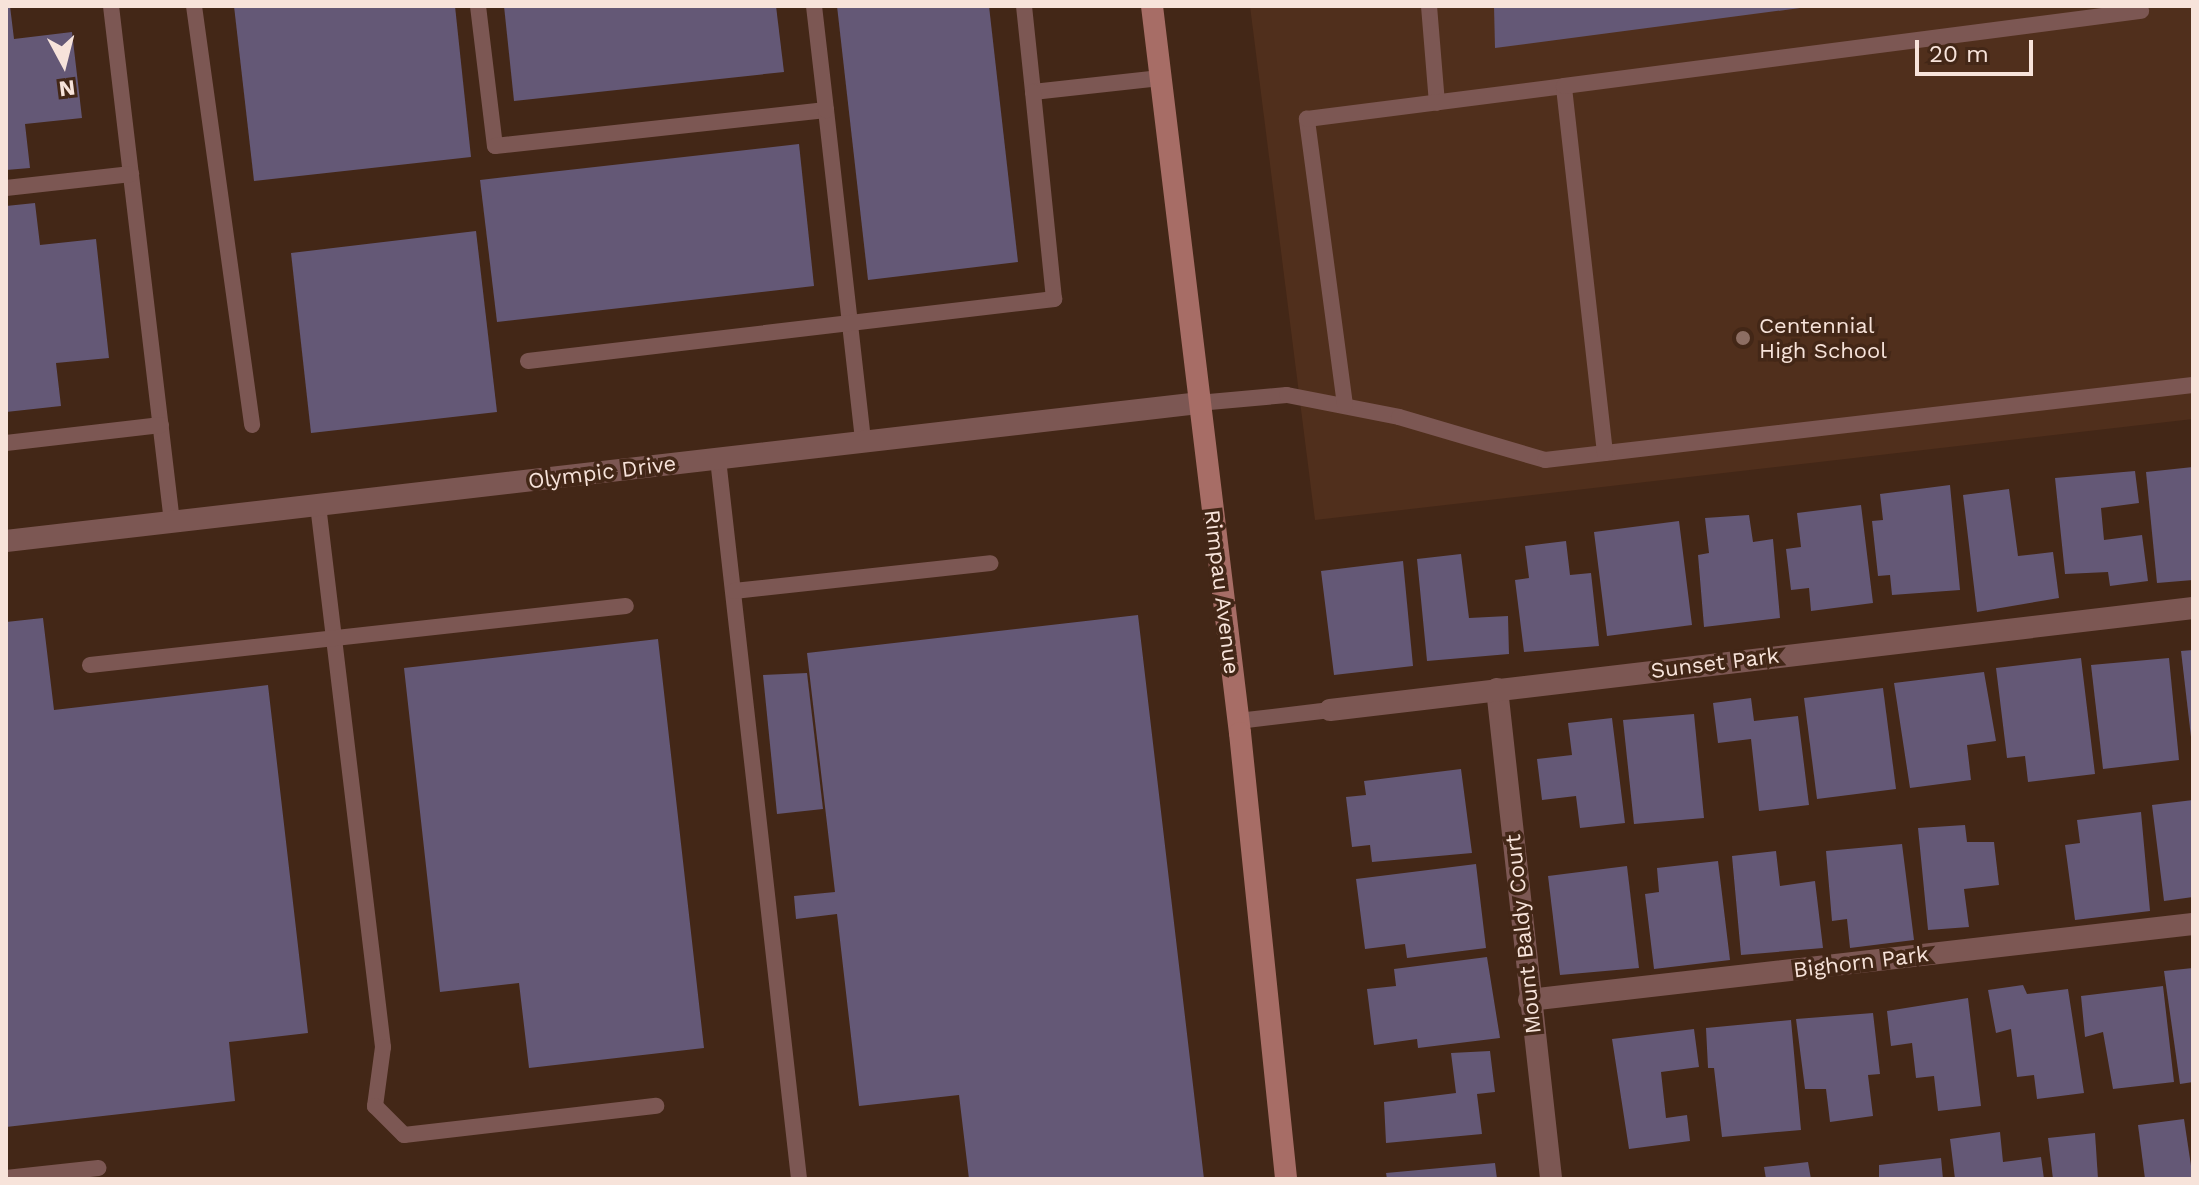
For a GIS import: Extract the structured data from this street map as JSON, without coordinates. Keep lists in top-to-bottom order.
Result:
{
  "streets": {
    "main road": ["Rimpau Avenue"],
    "street": [
      "Olympic Drive",
      "Sunset Park",
      "Mount Baldy Court",
      "Bighorn Park"
    ]
  },
  "crossings": [
    ["Olympic Drive", "Rimpau Avenue"],
    ["Rimpau Avenue", "Sunset Park"],
    ["Sunset Park", "Mount Baldy Court"],
    ["Mount Baldy Court", "Bighorn Park"]
  ],
  "places": ["Centennial High School"],
  "scale_bar": "20 m",
  "north": "bottom"
}
